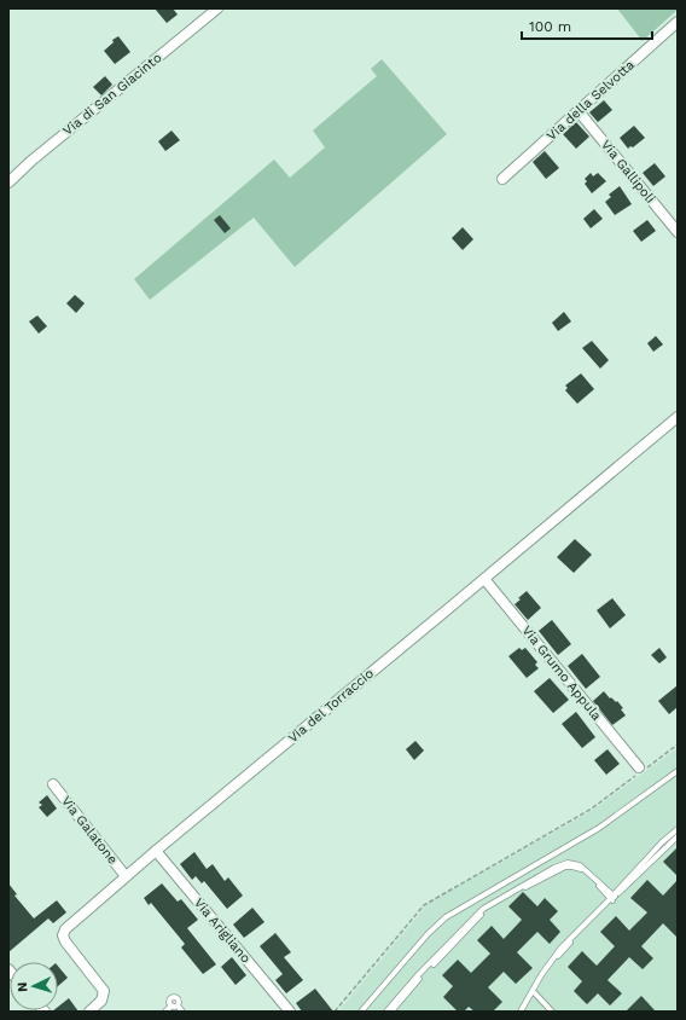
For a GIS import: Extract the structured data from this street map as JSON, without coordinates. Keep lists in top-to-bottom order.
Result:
{
  "streets": {
    "street": [
      "Via di San Giacinto",
      "Via della Selvotta",
      "Via Gallipoli",
      "Via Grumo Appula",
      "Via del Torraccio",
      "Via Galatone",
      "Via Arigliano"
    ]
  },
  "crossings": [
    ["Via della Selvotta", "Via Gallipoli"],
    ["Via Grumo Appula", "Via del Torraccio"],
    ["Via del Torraccio", "Via Galatone"],
    ["Via del Torraccio", "Via Arigliano"]
  ],
  "scale_bar": "100 m",
  "north": "left"
}
